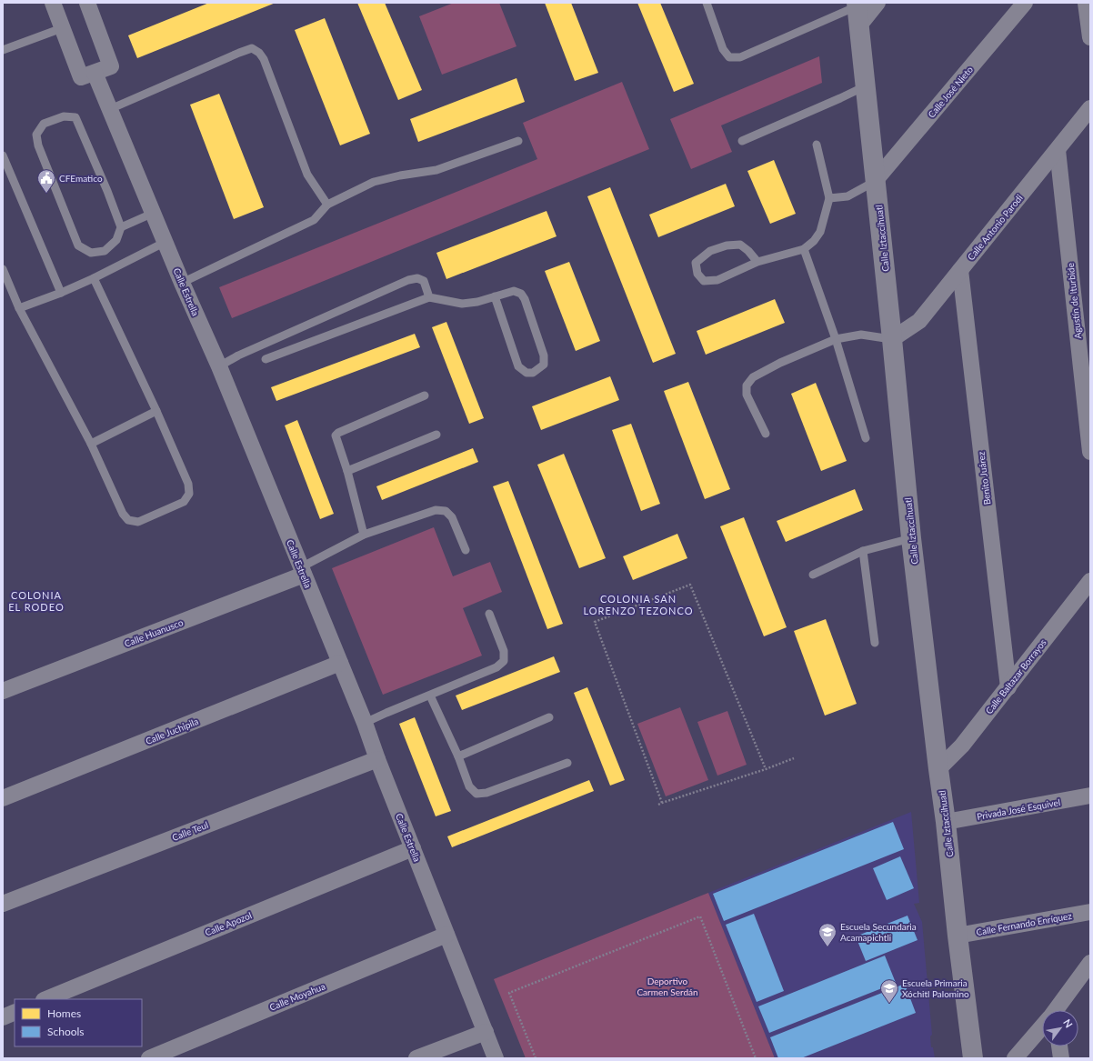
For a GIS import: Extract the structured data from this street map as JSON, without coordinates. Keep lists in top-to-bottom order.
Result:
{
  "streets": {
    "street": [
      "Calle José Nieto",
      "Calle Antonio Parodi",
      "Calle Iztaccihuatl",
      "Calle Estrella",
      "Agustín de Iturbide",
      "Benito Juárez",
      "Calle Huanusco",
      "Calle Baltazar Borrayos",
      "Calle Juchipila",
      "Privada José Esquivel",
      "Calle Teul",
      "Calle Apozol",
      "Calle Fernando Enríquez",
      "Calle Moyahua"
    ]
  },
  "crossings": [
    ["Calle José Nieto", "Calle Iztaccihuatl"],
    ["Calle Antonio Parodi", "Calle Iztaccihuatl"],
    ["Calle Antonio Parodi", "Agustín de Iturbide"],
    ["Calle Antonio Parodi", "Benito Juárez"],
    ["Calle Iztaccihuatl", "Calle Baltazar Borrayos"],
    ["Calle Iztaccihuatl", "Privada José Esquivel"],
    ["Calle Iztaccihuatl", "Calle Fernando Enríquez"],
    ["Calle Estrella", "Calle Huanusco"],
    ["Calle Estrella", "Calle Juchipila"],
    ["Calle Estrella", "Calle Teul"],
    ["Calle Estrella", "Calle Apozol"],
    ["Calle Estrella", "Calle Moyahua"],
    ["Benito Juárez", "Calle Baltazar Borrayos"]
  ],
  "districts": ["COLONIA EL RODEO", "COLONIA SAN LORENZO TEZONCO"],
  "parks": ["Deportivo Carmen Serdán"],
  "places": {
    "public building": ["CFEmatico"],
    "school or university": ["Escuela Secundaria Acamapichtli", "Escuela Primaria Xóchitl Palomino"]
  },
  "legend": ["Homes", "Schools"],
  "north": "top right"
}
